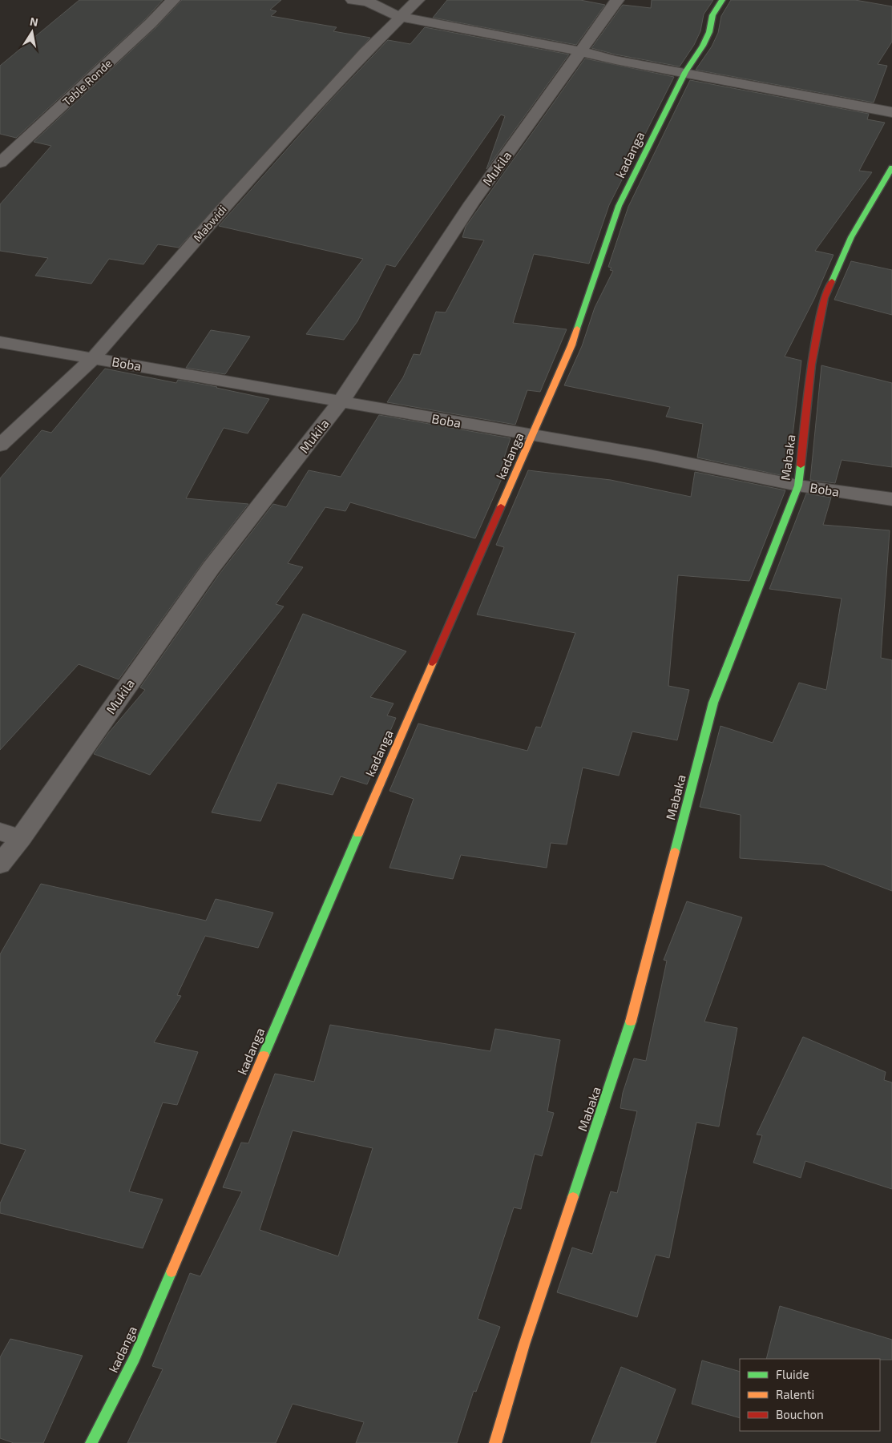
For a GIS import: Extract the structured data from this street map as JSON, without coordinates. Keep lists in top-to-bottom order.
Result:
{
  "streets": {
    "street": [
      "Table Ronde",
      "kadanga",
      "Mukila",
      "Mabwidi",
      "Boba",
      "Mabaka"
    ]
  },
  "crossings": [
    ["kadanga", "Boba"],
    ["Mukila", "Boba"],
    ["Mabwidi", "Boba"],
    ["Boba", "Mabaka"]
  ],
  "legend": ["Fluide", "Ralenti", "Bouchon"],
  "north": "top"
}
